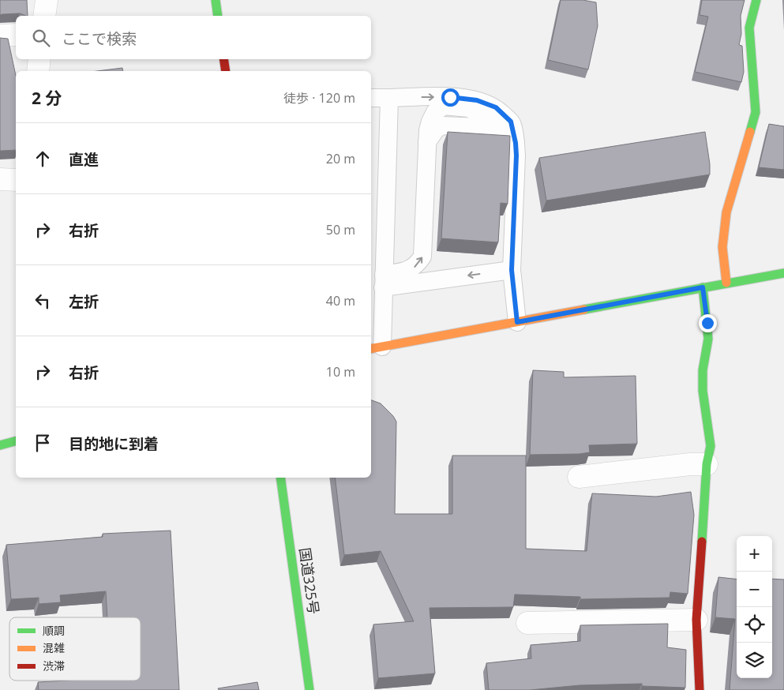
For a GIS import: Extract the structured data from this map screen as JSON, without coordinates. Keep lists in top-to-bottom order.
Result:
{
  "streets": {
    "main road": ["国道325号"]
  },
  "legend": ["順調", "混雑", "渋滞"],
  "page": {
    "search": "ここで検索",
    "heading": ["2 分", "徒歩 · 120 m"],
    "list": [
      ["直進", "20 m"],
      ["右折", "50 m"],
      ["左折", "40 m"],
      ["右折", "10 m"],
      "目的地に到着"
    ],
    "map_buttons": ["+", "−"]
  }
}
